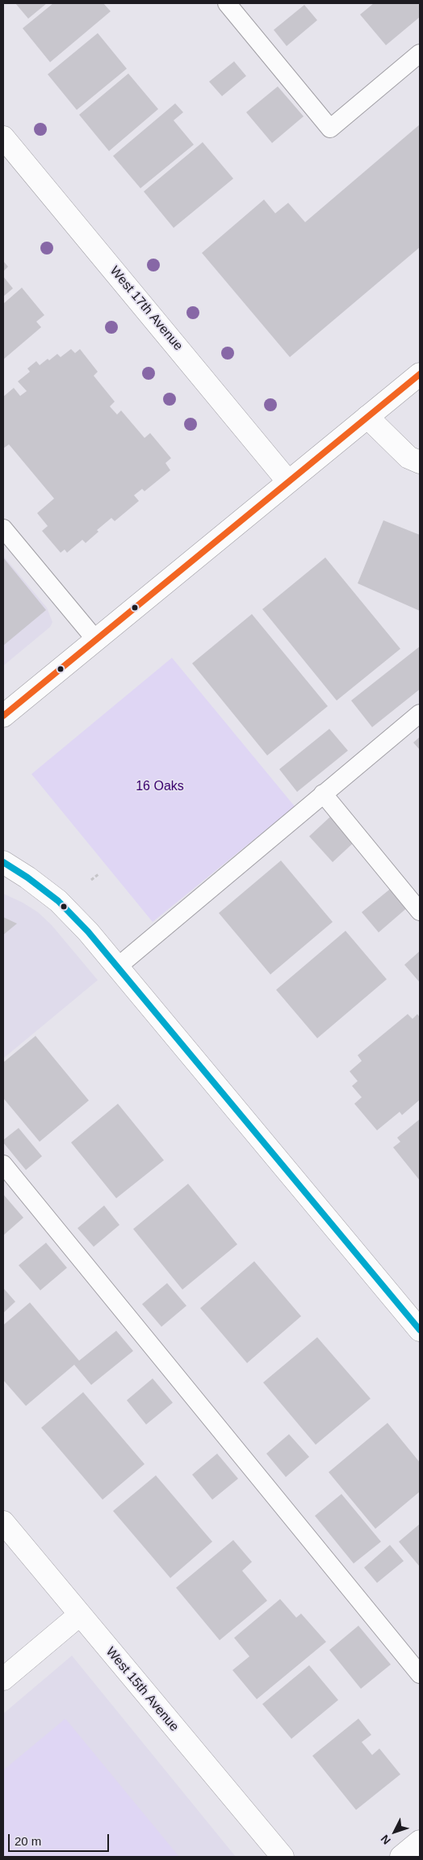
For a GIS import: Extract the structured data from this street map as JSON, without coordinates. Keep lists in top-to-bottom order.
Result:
{
  "streets": {
    "street": ["West 17th Avenue", "West 15th Avenue"]
  },
  "parks": ["16 Oaks"],
  "scale_bar": "20 m",
  "north": "bottom left"
}
